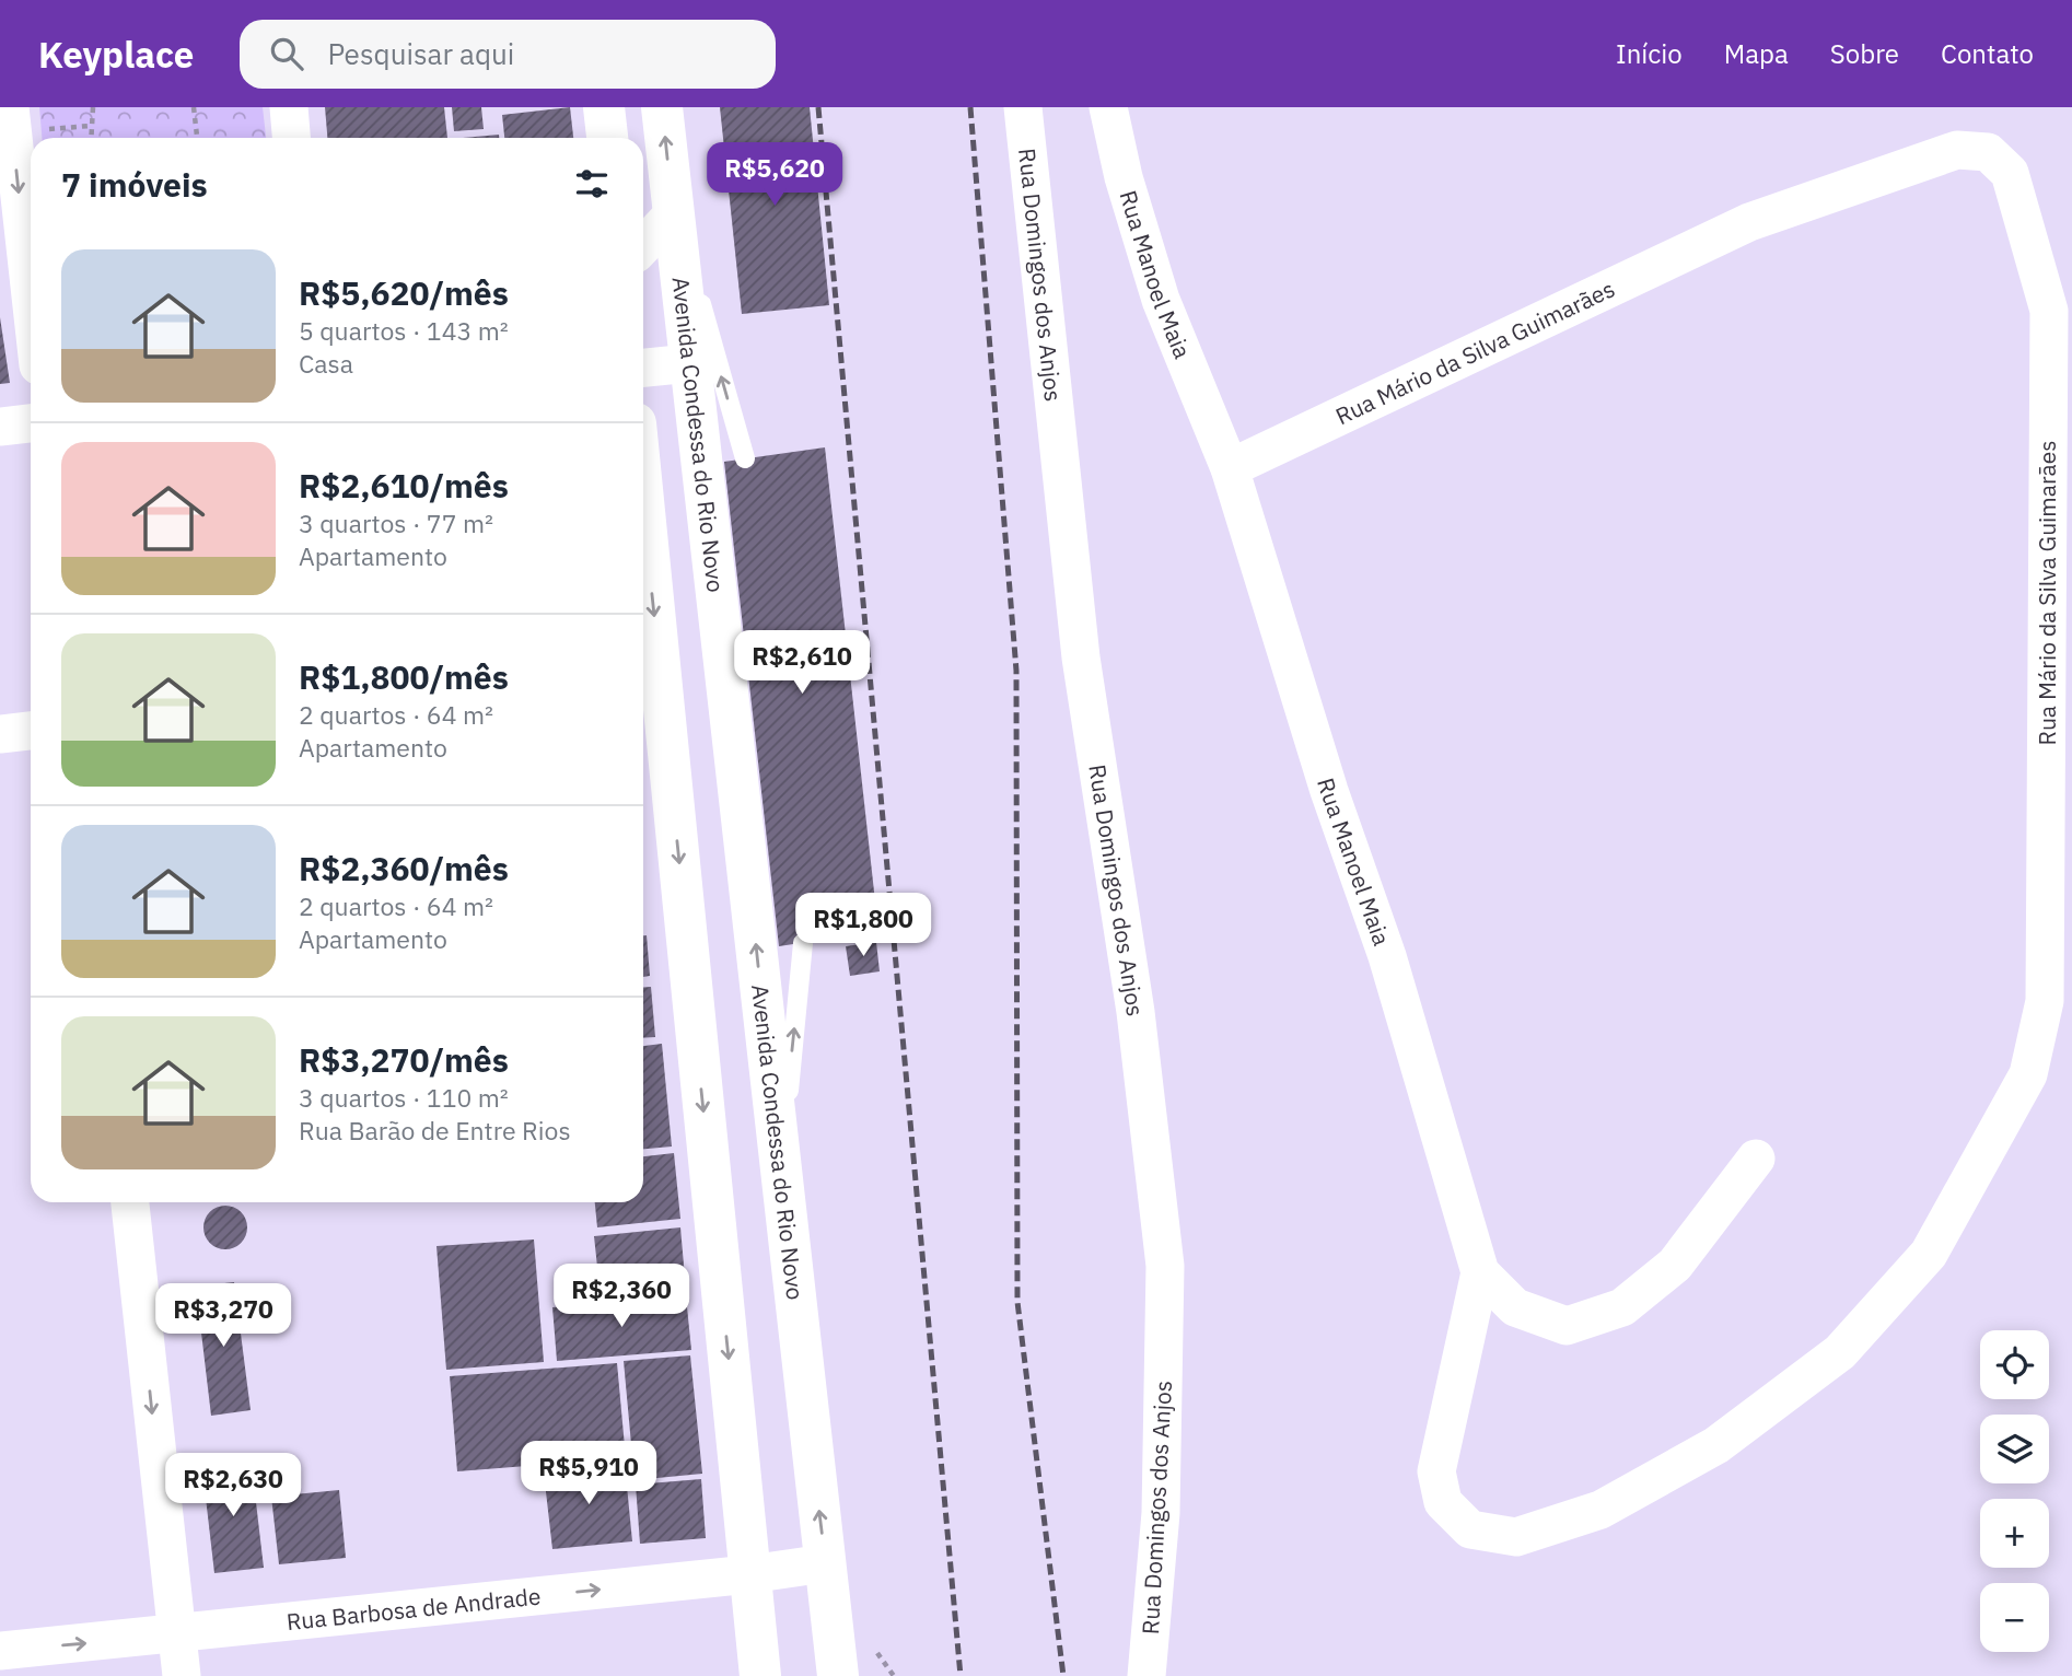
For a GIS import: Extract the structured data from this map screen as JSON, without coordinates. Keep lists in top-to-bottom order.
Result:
{
  "streets": {
    "main road": ["Avenida Condessa do Rio Novo"],
    "street": [
      "Rua Manoel Maia",
      "Rua Domingos dos Anjos",
      "Rua Mário da Silva Guimarães",
      "Rua Barbosa de Andrade"
    ]
  },
  "crossings": [
    ["Rua Manoel Maia", "Rua Mário da Silva Guimarães"],
    ["Avenida Condessa do Rio Novo", "Rua Barbosa de Andrade"]
  ],
  "one_way": ["Rua Barbosa de Andrade"],
  "page": {
    "header": "Keyplace",
    "search": "Pesquisar aqui",
    "nav": [
      "Início",
      "Mapa",
      "Sobre",
      "Contato"
    ],
    "heading": "7 imóveis",
    "price": [
      "R$5,620",
      "R$2,610",
      "R$1,800",
      "R$2,360",
      "R$3,270",
      "R$5,910",
      "R$2,630"
    ],
    "list": [
      {
        "name": "R$5,620/mês",
        "note": "5 quartos · 143 m² · Casa"
      },
      {
        "name": "R$2,610/mês",
        "note": "3 quartos · 77 m² · Apartamento"
      },
      {
        "name": "R$1,800/mês",
        "note": "2 quartos · 64 m² · Apartamento"
      },
      {
        "name": "R$2,360/mês",
        "note": "2 quartos · 64 m² · Apartamento"
      },
      {
        "name": "R$3,270/mês",
        "note": "3 quartos · 110 m² · Rua Barão de Entre Rios"
      }
    ],
    "map_buttons": ["+", "−"]
  }
}
